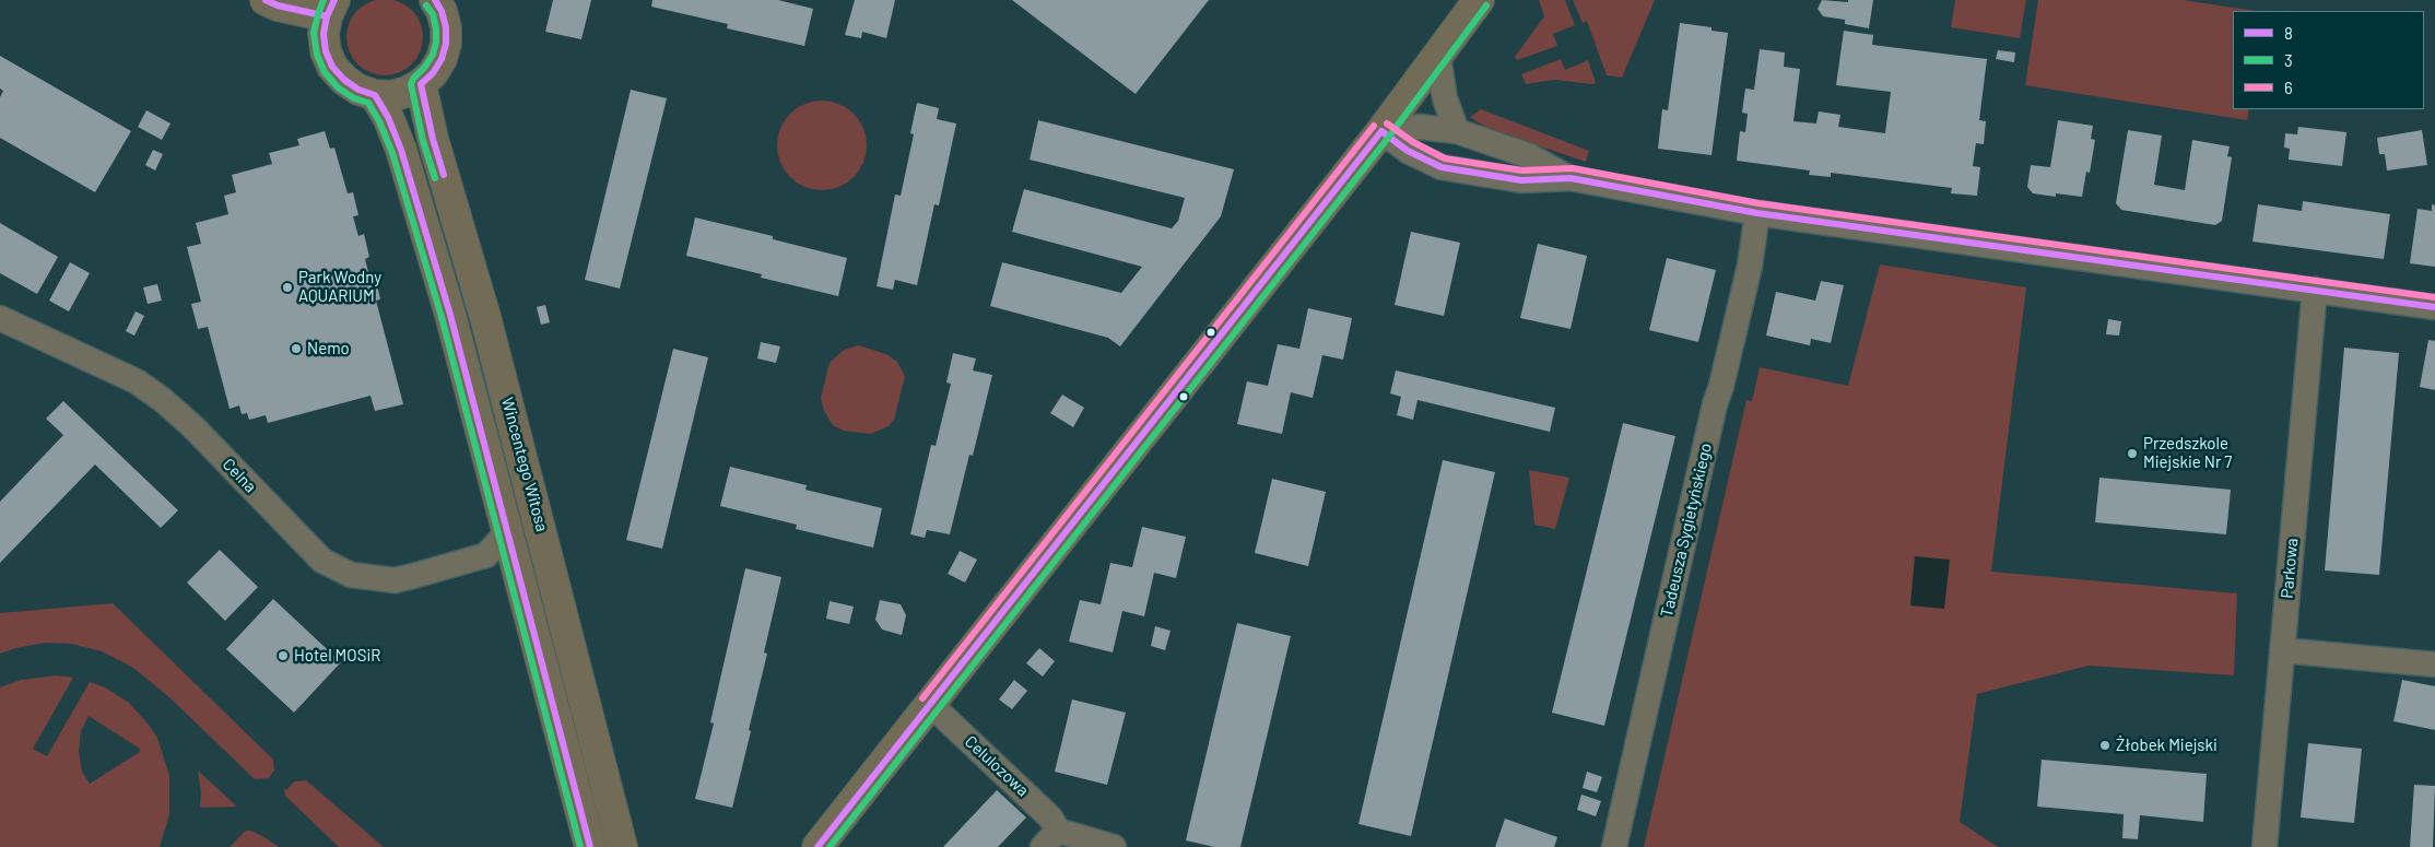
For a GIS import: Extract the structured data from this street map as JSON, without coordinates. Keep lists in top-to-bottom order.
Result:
{
  "streets": {
    "main road": ["Wincentego Witosa"],
    "street": [
      "Celna",
      "Tadeusza Sygietyńskiego",
      "Parkowa",
      "Celulozowa"
    ]
  },
  "places": [
    "Park Wodny AQUARIUM",
    "Nemo",
    "Przedszkole Miejskie Nr 7",
    "Hotel MOSiR",
    "Żłobek Miejski"
  ],
  "lines": ["transit line 8", "transit line 3", "transit line 6"],
  "legend": ["8", "3", "6"]
}
